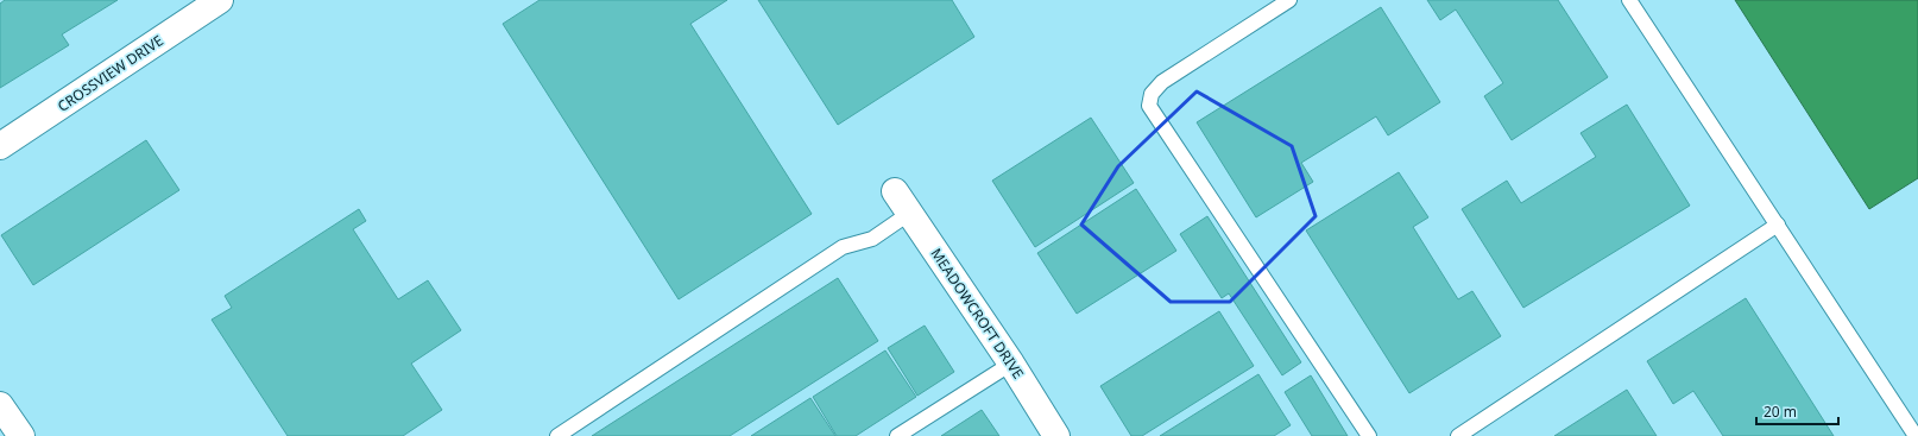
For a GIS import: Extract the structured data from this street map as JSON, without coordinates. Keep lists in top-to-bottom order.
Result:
{
  "streets": {
    "street": ["CROSSVIEW DRIVE", "MEADOWCROFT DRIVE"]
  },
  "scale_bar": "20 m"
}
